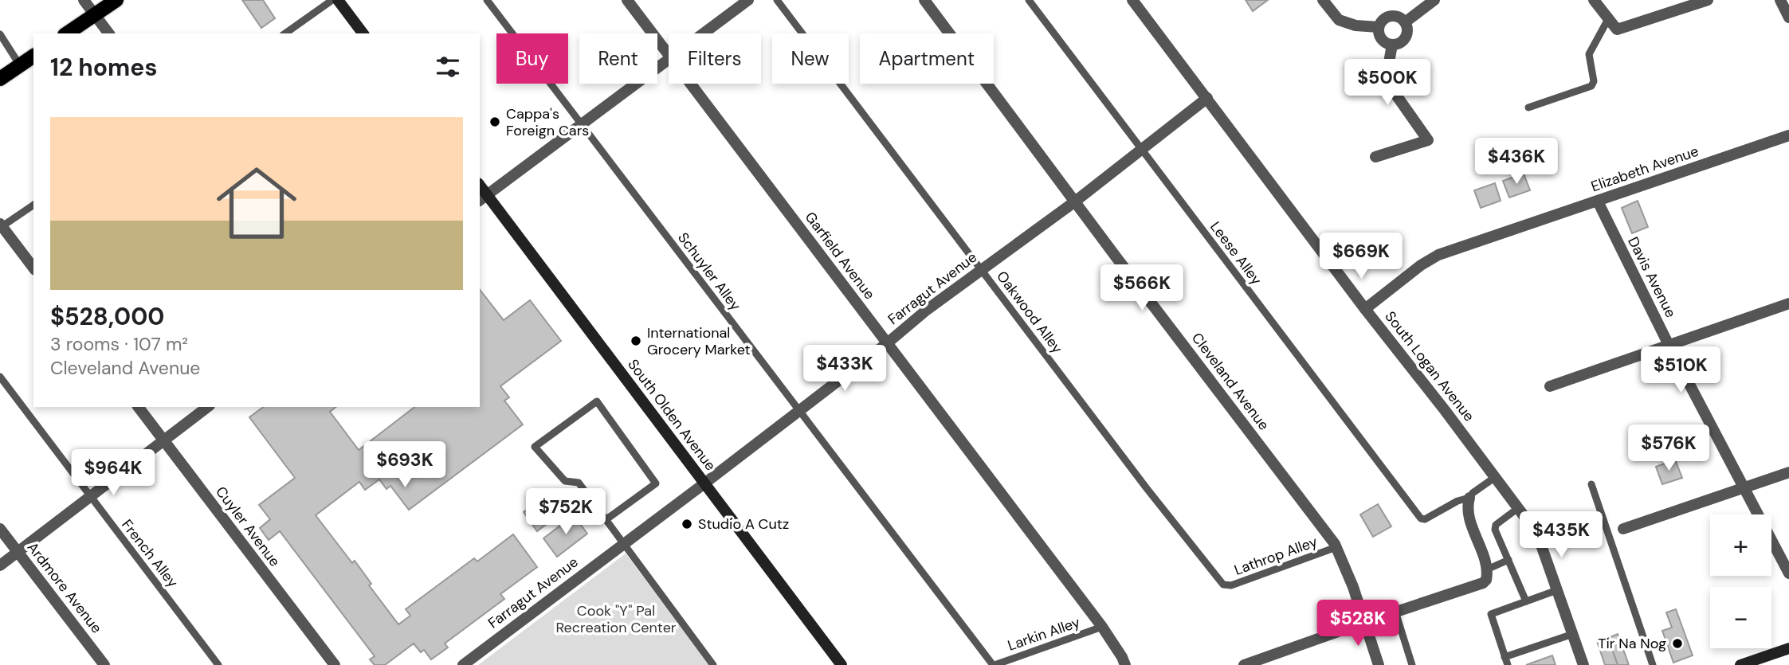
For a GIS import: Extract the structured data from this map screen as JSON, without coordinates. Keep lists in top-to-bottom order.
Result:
{
  "streets": {
    "main road": ["South Olden Avenue"],
    "street": [
      "Elizabeth Avenue",
      "Garfield Avenue",
      "Davis Avenue",
      "Farragut Avenue",
      "South Logan Avenue",
      "Cleveland Avenue",
      "Cuyler Avenue",
      "Ardmore Avenue"
    ],
    "lane": [
      "Leese Alley",
      "Schuyler Alley",
      "Oakwood Alley",
      "French Alley",
      "Lathrop Alley",
      "Larkin Alley"
    ]
  },
  "crossings": [
    ["Elizabeth Avenue", "Davis Avenue"],
    ["Elizabeth Avenue", "South Logan Avenue"],
    ["Leese Alley", "Farragut Avenue"],
    ["Garfield Avenue", "Farragut Avenue"],
    ["Garfield Avenue", "Larkin Alley"],
    ["Schuyler Alley", "Farragut Avenue"],
    ["Schuyler Alley", "Larkin Alley"],
    ["Farragut Avenue", "Oakwood Alley"],
    ["Farragut Avenue", "South Logan Avenue"],
    ["Farragut Avenue", "Cleveland Avenue"],
    ["Farragut Avenue", "South Olden Avenue"],
    ["Oakwood Alley", "Lathrop Alley"],
    ["Cleveland Avenue", "Lathrop Alley"]
  ],
  "parks": ["Cook \"Y\" Pal Recreation Center"],
  "places": [
    "Cappa's Foreign Cars",
    "International Grocery Market",
    "Studio A Cutz",
    "Tir Na Nog"
  ],
  "page": {
    "chip": [
      "Buy",
      "Rent",
      "Filters",
      "New",
      "Apartment"
    ],
    "heading": "12 homes",
    "price": [
      "$500K",
      "$436K",
      "$669K",
      "$566K",
      "$433K",
      "$510K",
      "$576K",
      "$693K",
      "$964K",
      "$752K",
      "$435K",
      "$528K"
    ],
    "list": [
      {
        "name": "$528,000",
        "note": "3 rooms · 107 m² · Cleveland Avenue"
      }
    ],
    "map_buttons": ["+", "−"]
  }
}
